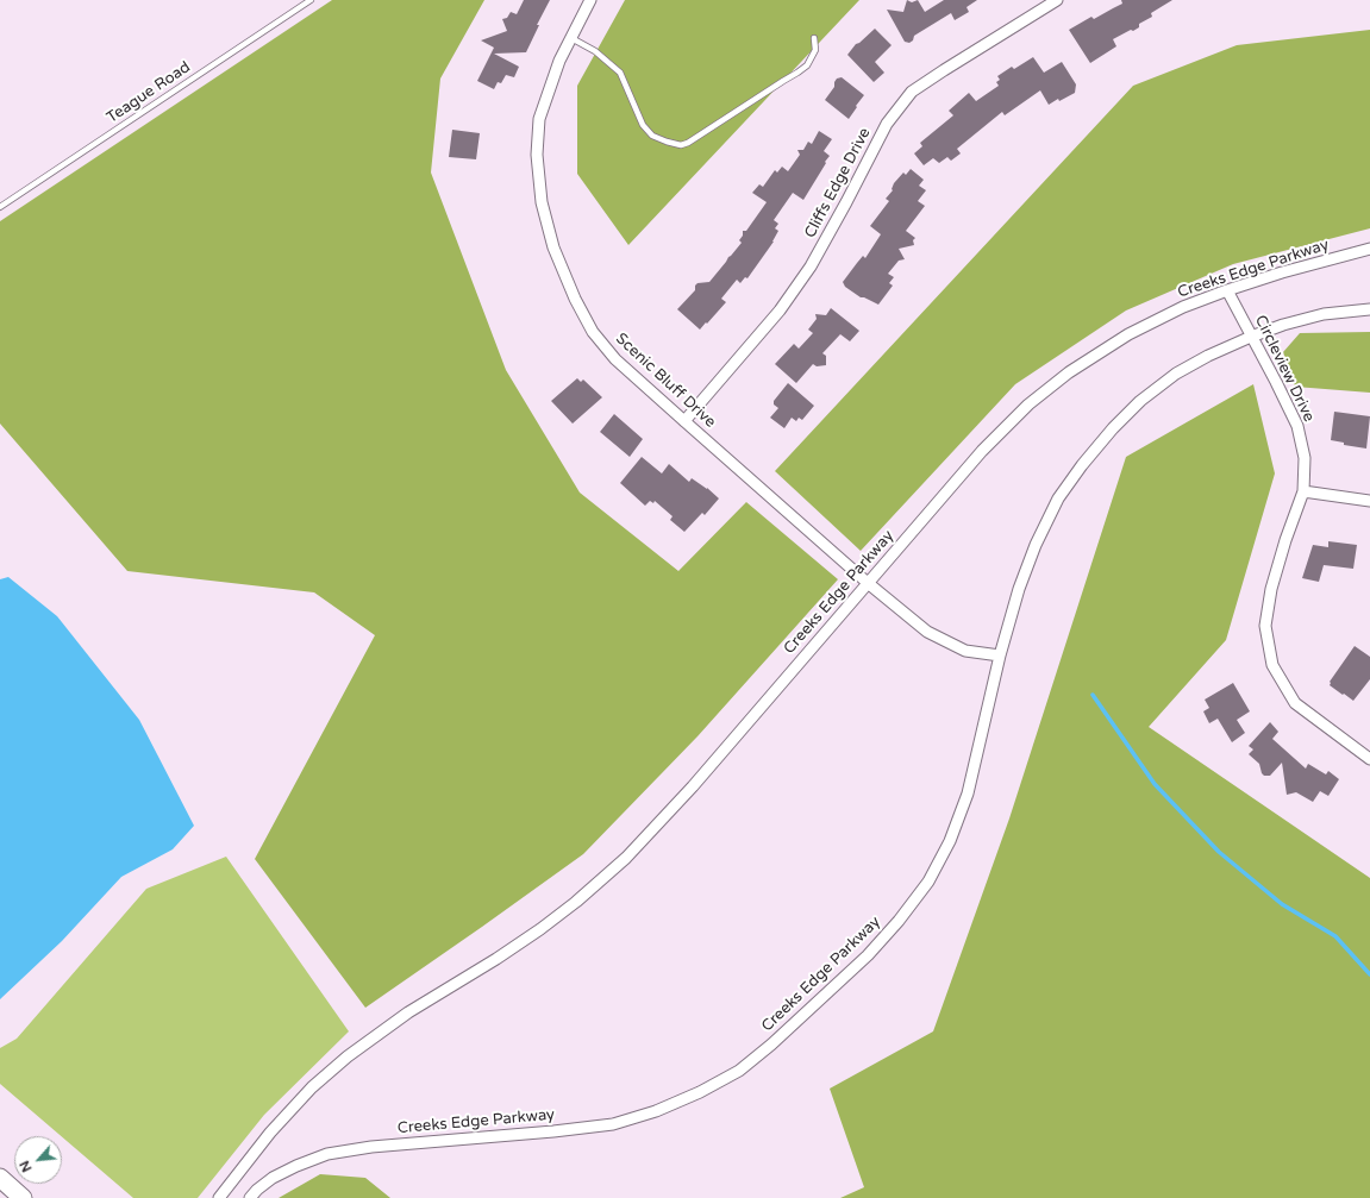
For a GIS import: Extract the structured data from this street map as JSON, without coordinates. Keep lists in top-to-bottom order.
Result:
{
  "streets": {
    "street": [
      "Cliffs Edge Drive",
      "Creeks Edge Parkway",
      "Circleview Drive",
      "Scenic Bluff Drive"
    ],
    "lane": ["Teague Road"]
  },
  "crossings": [
    ["Cliffs Edge Drive", "Scenic Bluff Drive"],
    ["Creeks Edge Parkway", "Circleview Drive"],
    ["Creeks Edge Parkway", "Scenic Bluff Drive"]
  ],
  "north": "bottom left"
}
